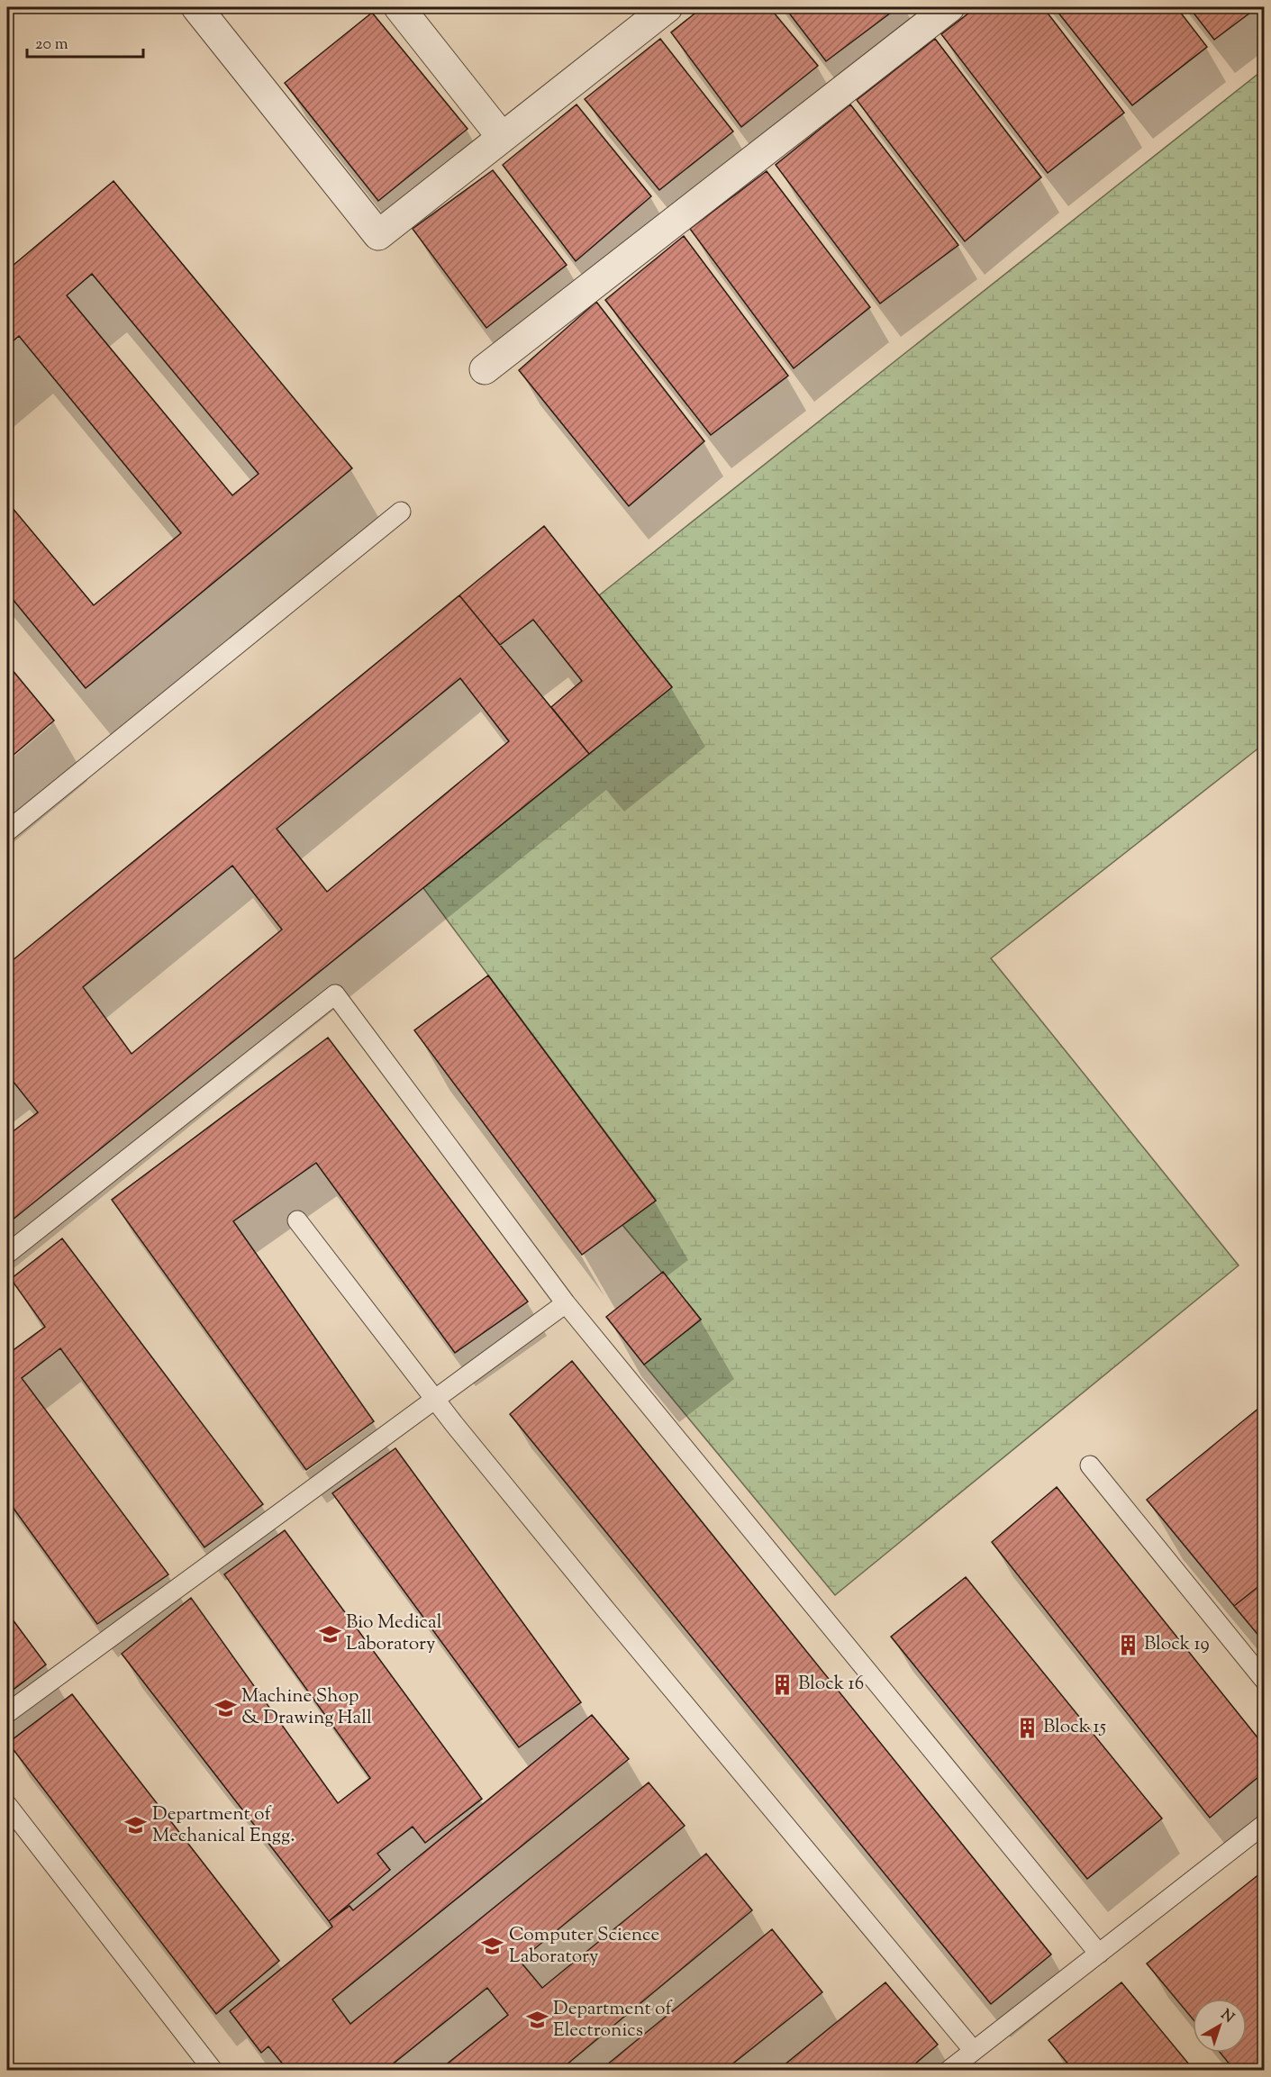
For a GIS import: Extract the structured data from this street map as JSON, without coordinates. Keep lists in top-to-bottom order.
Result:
{
  "places": {
    "school or university": [
      "Bio Medical Laboratory",
      "Machine Shop & Drawing Hall",
      "Department of Mechanical Engg.",
      "Computer Science Laboratory",
      "Department of Electronics"
    ],
    "building": ["Block 19", "Block 16", "Block 15"]
  },
  "scale_bar": "20 m",
  "north": "top right"
}
